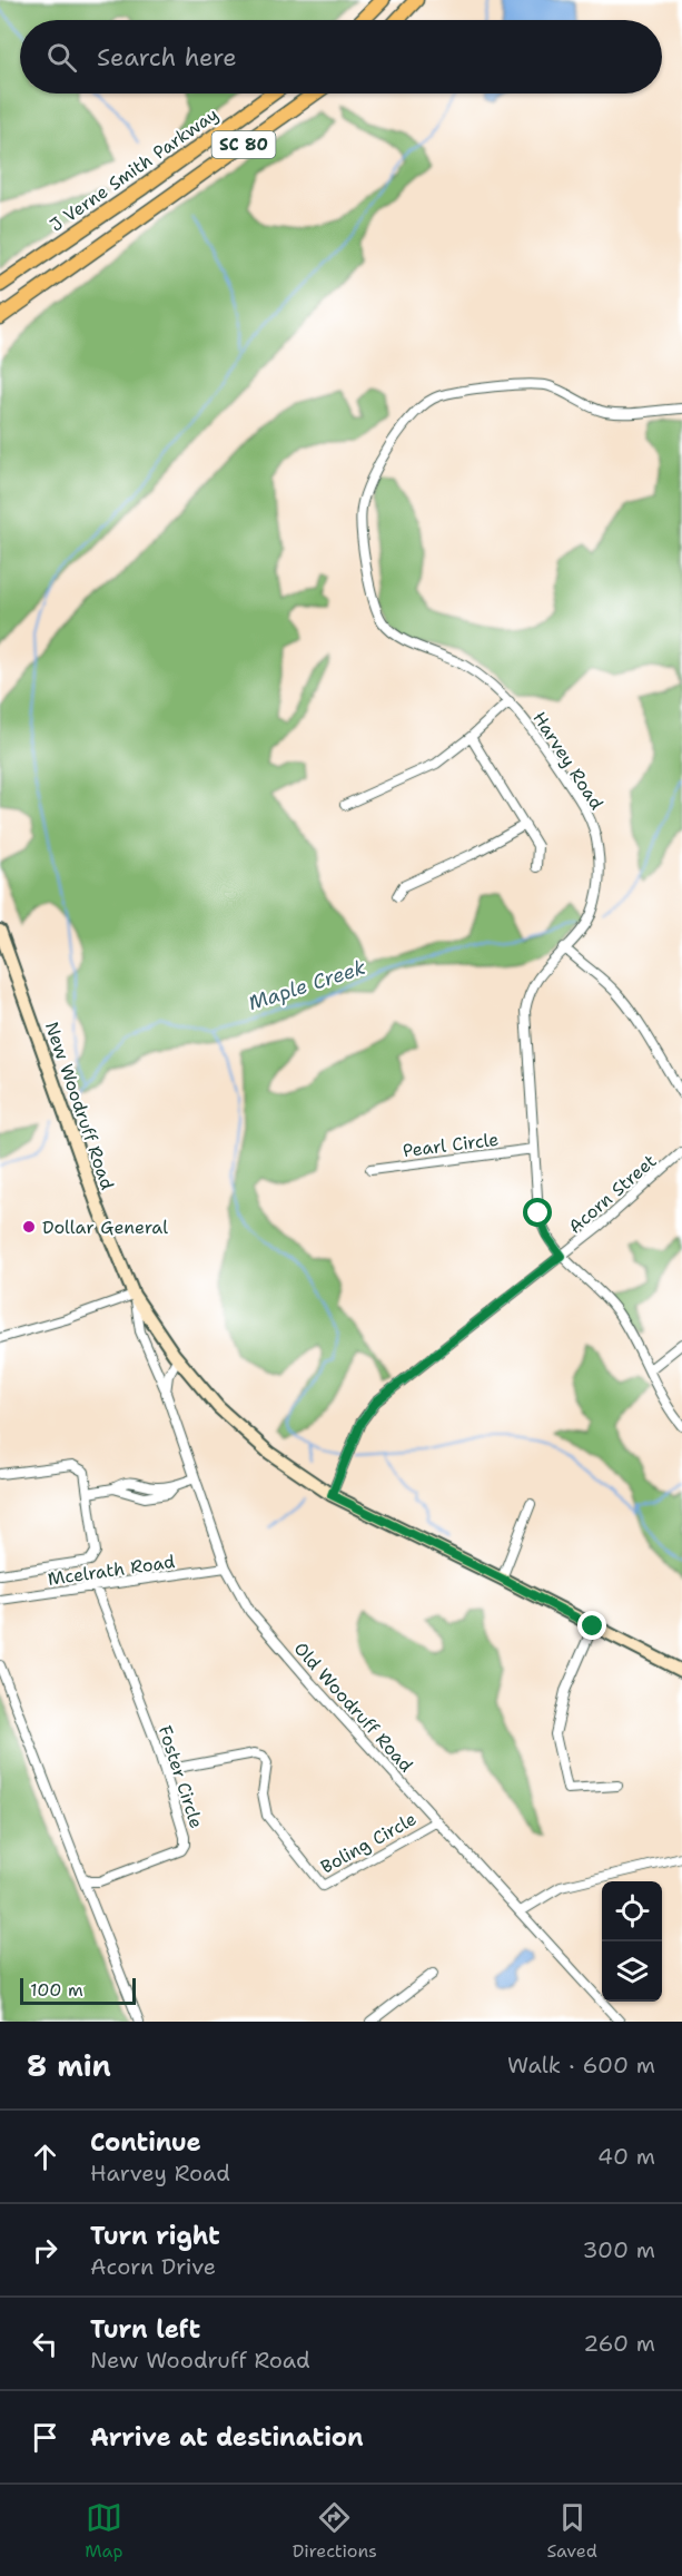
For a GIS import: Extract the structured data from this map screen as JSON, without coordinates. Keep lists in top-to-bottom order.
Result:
{
  "streets": {
    "main road": ["SC 80", "J Verne Smith Parkway", "New Woodruff Road"],
    "street": [
      "Harvey Road",
      "Pearl Circle",
      "Acorn Street",
      "Mcelrath Road",
      "Old Woodruff Road",
      "Foster Circle",
      "Boling Circle"
    ]
  },
  "crossings": [
    ["Harvey Road", "Pearl Circle"],
    ["Harvey Road", "Acorn Street"],
    ["New Woodruff Road", "Acorn Street"],
    ["New Woodruff Road", "Old Woodruff Road"],
    ["Mcelrath Road", "Old Woodruff Road"],
    ["Mcelrath Road", "Foster Circle"],
    ["Old Woodruff Road", "Boling Circle"],
    ["Foster Circle", "Boling Circle"]
  ],
  "water": ["Maple Creek"],
  "places": ["Dollar General"],
  "scale_bar": "100 m",
  "page": {
    "search": "Search here",
    "scale": "100 m",
    "heading": ["8 min", "Walk · 600 m"],
    "list": [
      ["Continue", "Harvey Road", "40 m"],
      ["Turn right", "Acorn Drive", "300 m"],
      ["Turn left", "New Woodruff Road", "260 m"],
      "Arrive at destination"
    ],
    "nav": ["Map", "Directions", "Saved"]
  }
}
